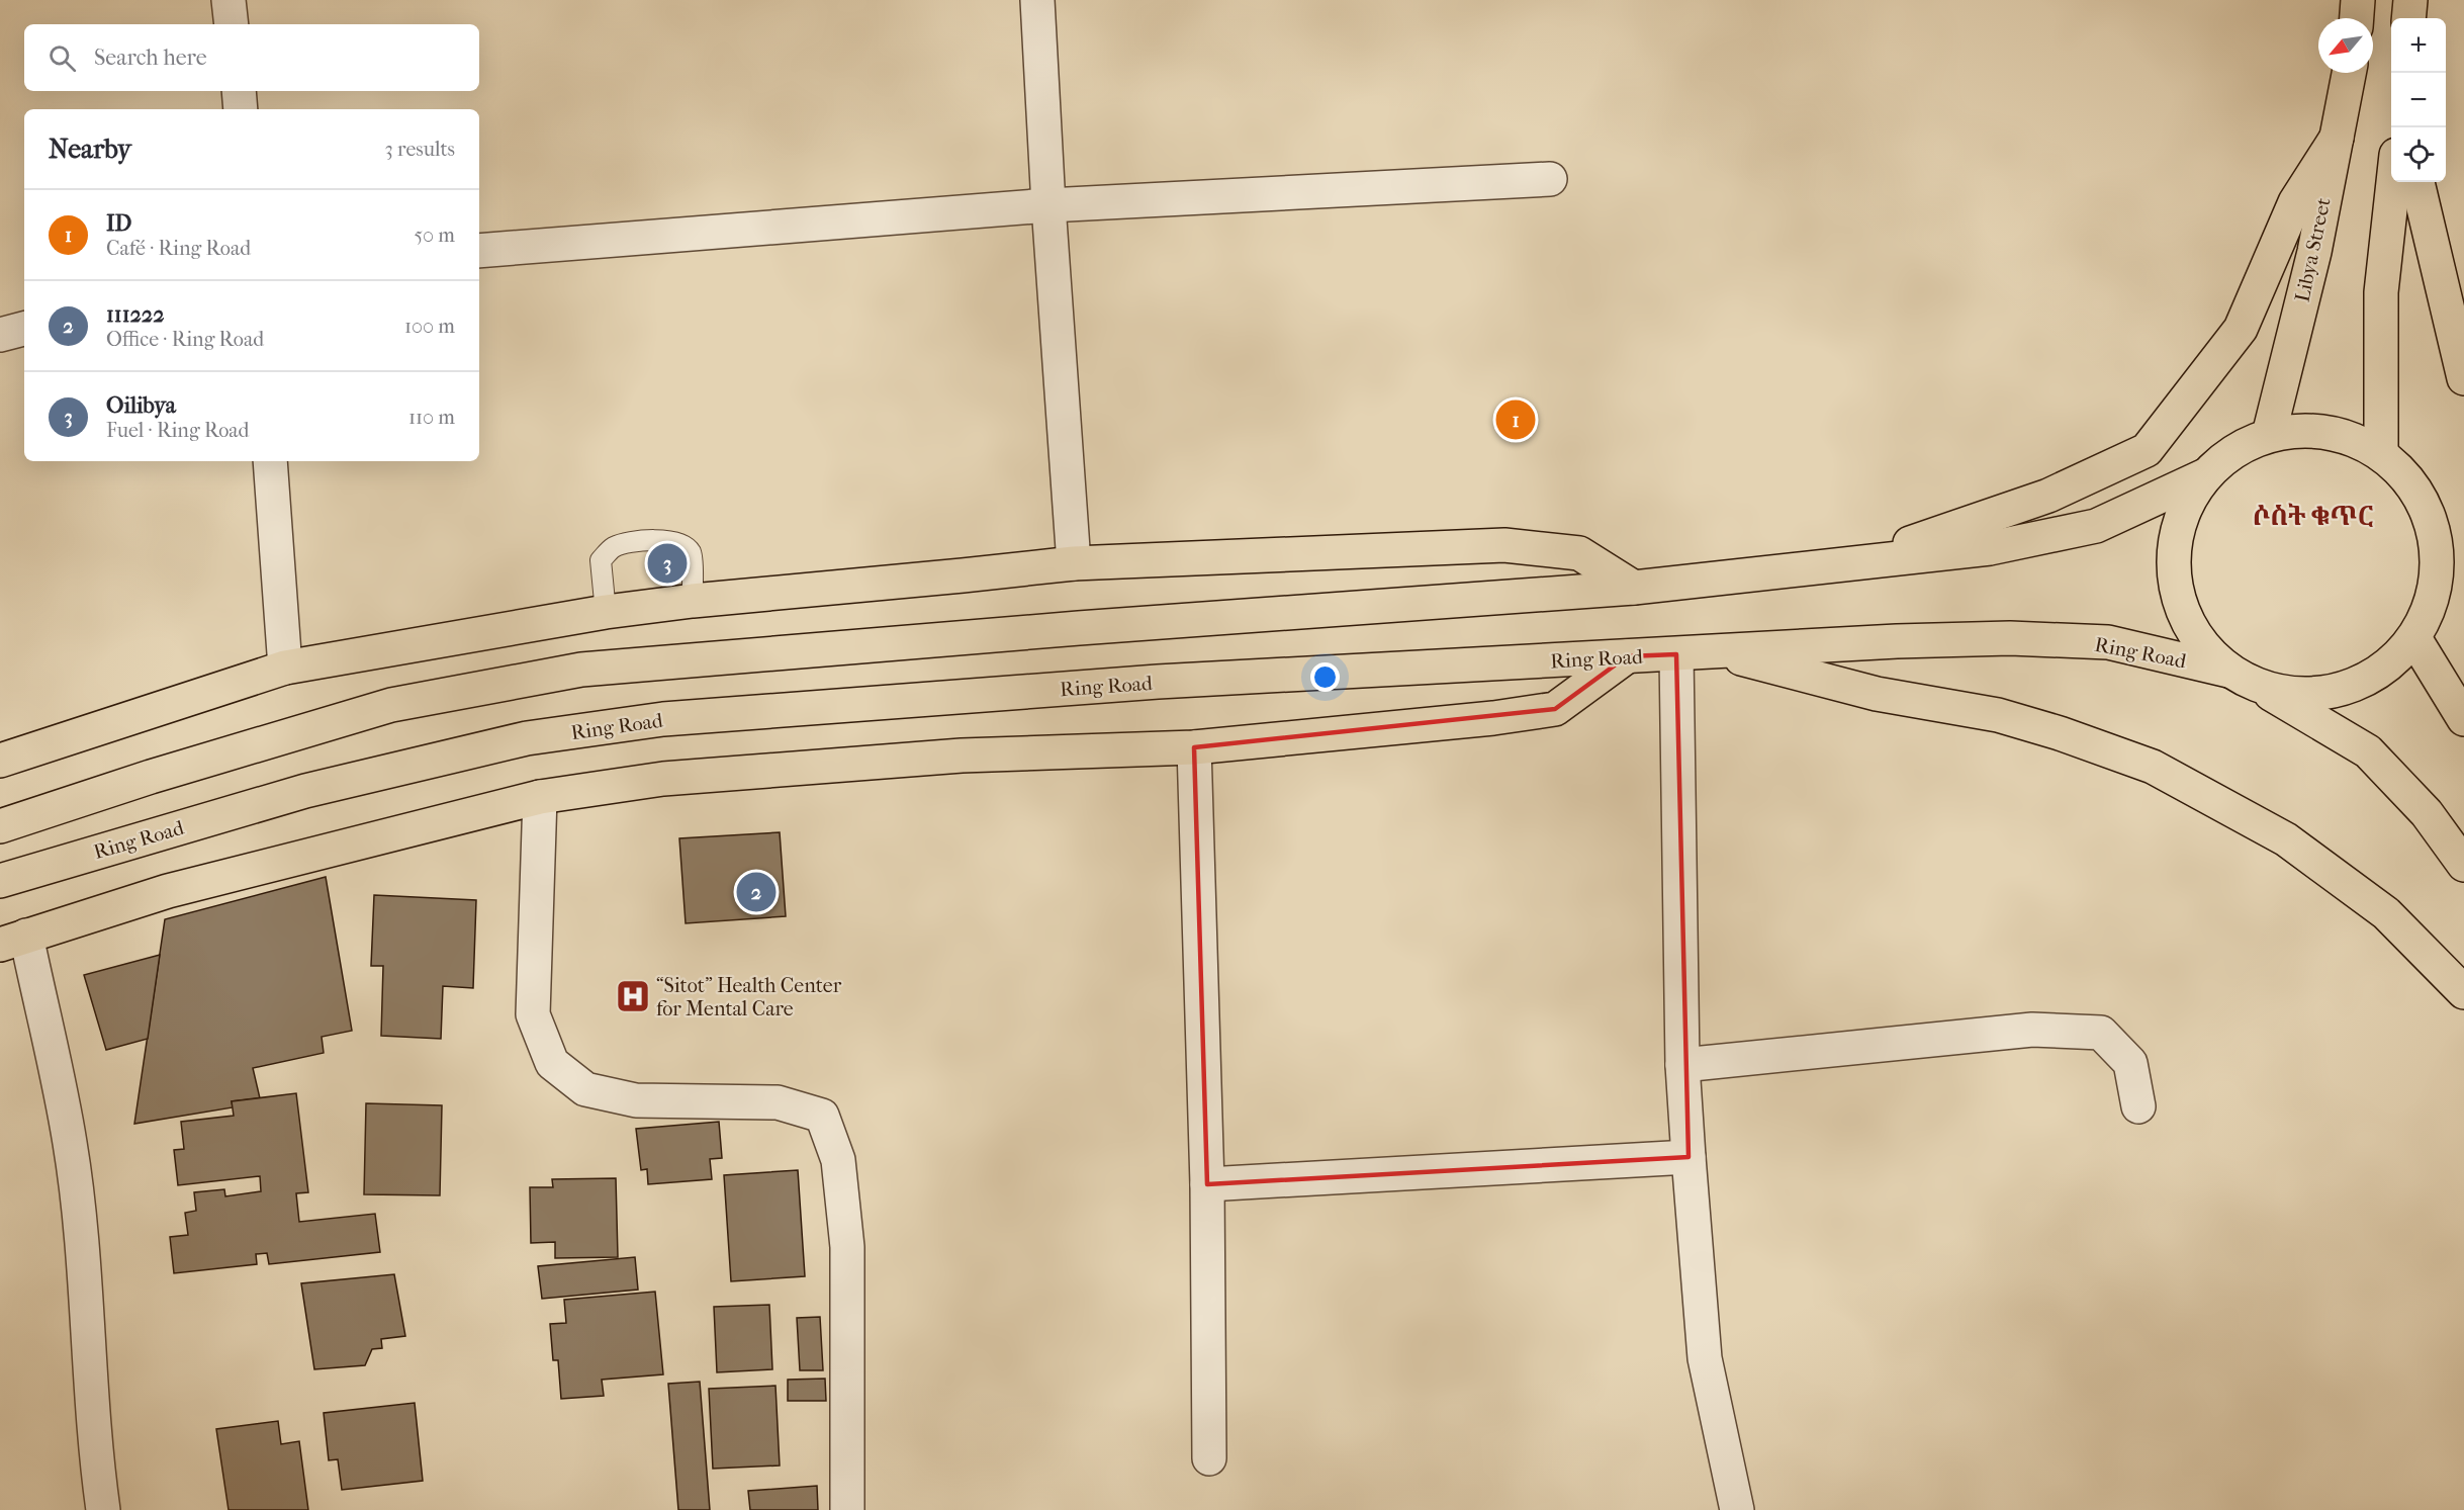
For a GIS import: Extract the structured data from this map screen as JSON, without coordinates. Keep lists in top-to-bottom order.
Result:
{
  "streets": {
    "main road": ["Libya Street", "Ring Road"]
  },
  "districts": ["ሶስት ቁጥር"],
  "places": {
    "hospital": ["“Sitot” Health Center for Mental Care"]
  },
  "north": "bottom left",
  "page": {
    "map_buttons": ["+", "−"],
    "search": "Search here",
    "heading": ["Nearby", "3 results"],
    "list": [
      {
        "mark": "1",
        "name": "ID",
        "note": "Café · Ring Road",
        "value": "50 m"
      },
      {
        "mark": "2",
        "name": "111222",
        "note": "Office · Ring Road",
        "value": "100 m"
      },
      {
        "mark": "3",
        "name": "Oilibya",
        "note": "Fuel · Ring Road",
        "value": "110 m"
      }
    ],
    "pins": ["1", "3", "2"]
  }
}
